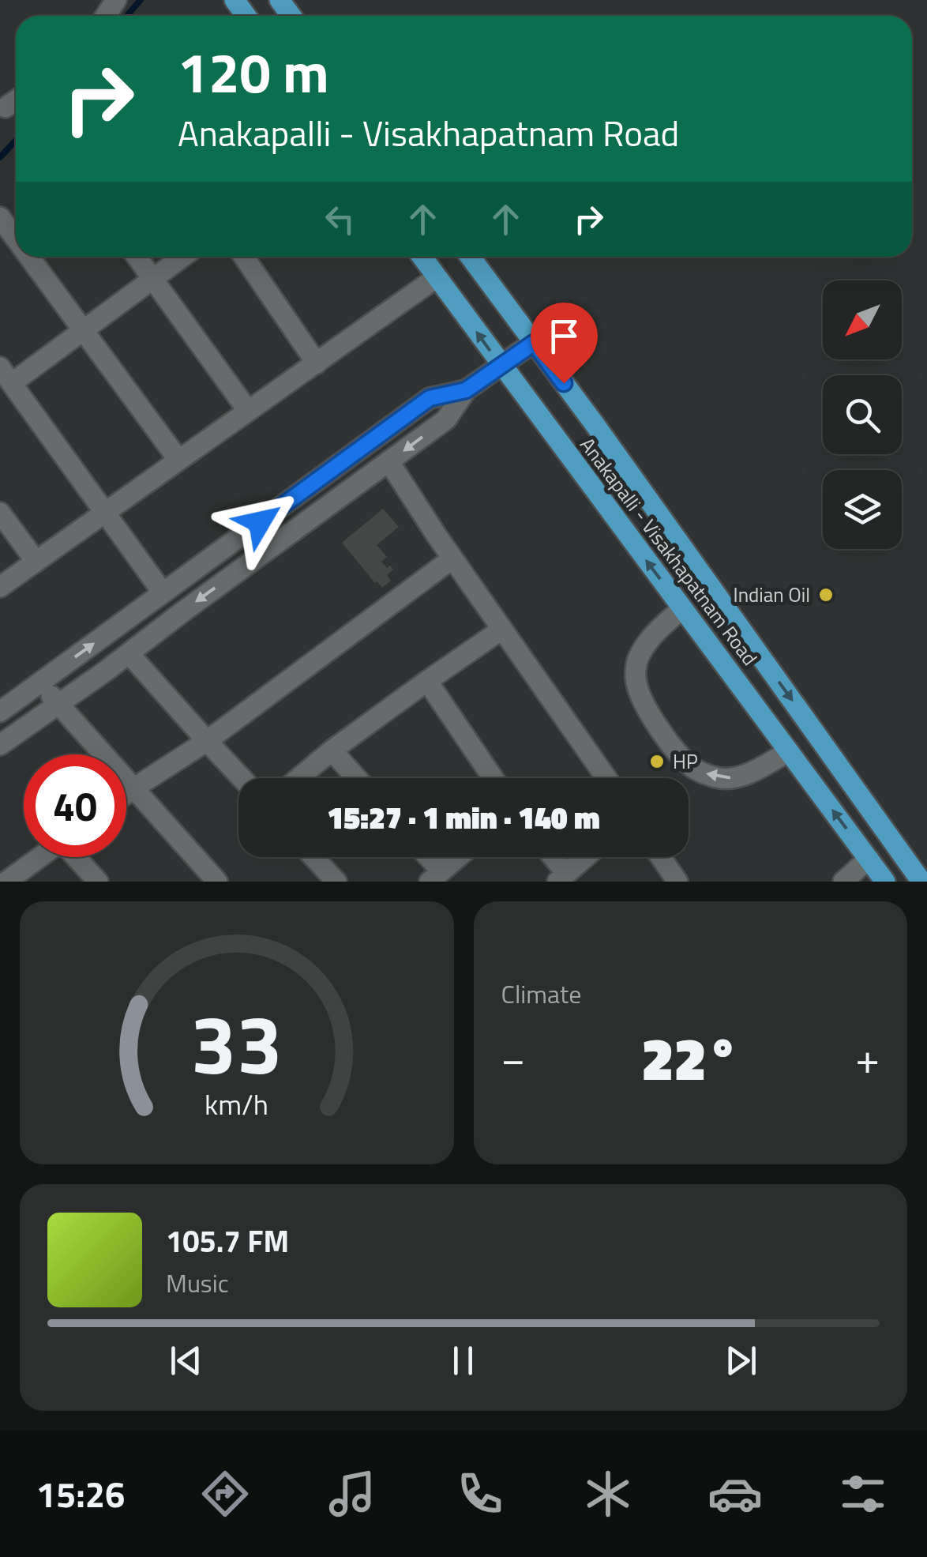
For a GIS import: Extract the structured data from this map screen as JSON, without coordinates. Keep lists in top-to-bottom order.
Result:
{
  "streets": {
    "main road": ["Anakapalli - Visakhapatnam Road"]
  },
  "places": ["Indian Oil", "HP"],
  "north": "bottom left",
  "page": {
    "turn": ["120 m", "Anakapalli - Visakhapatnam Road"],
    "limit": "40",
    "trip": "15:27 · 1 min · 140 m",
    "tile": "Climate",
    "heat": ["−", "22°", "+"],
    "song": ["105.7 FM", "Music"],
    "tabs": "15:26",
    "gauge": ["33", "km/h"]
  }
}
